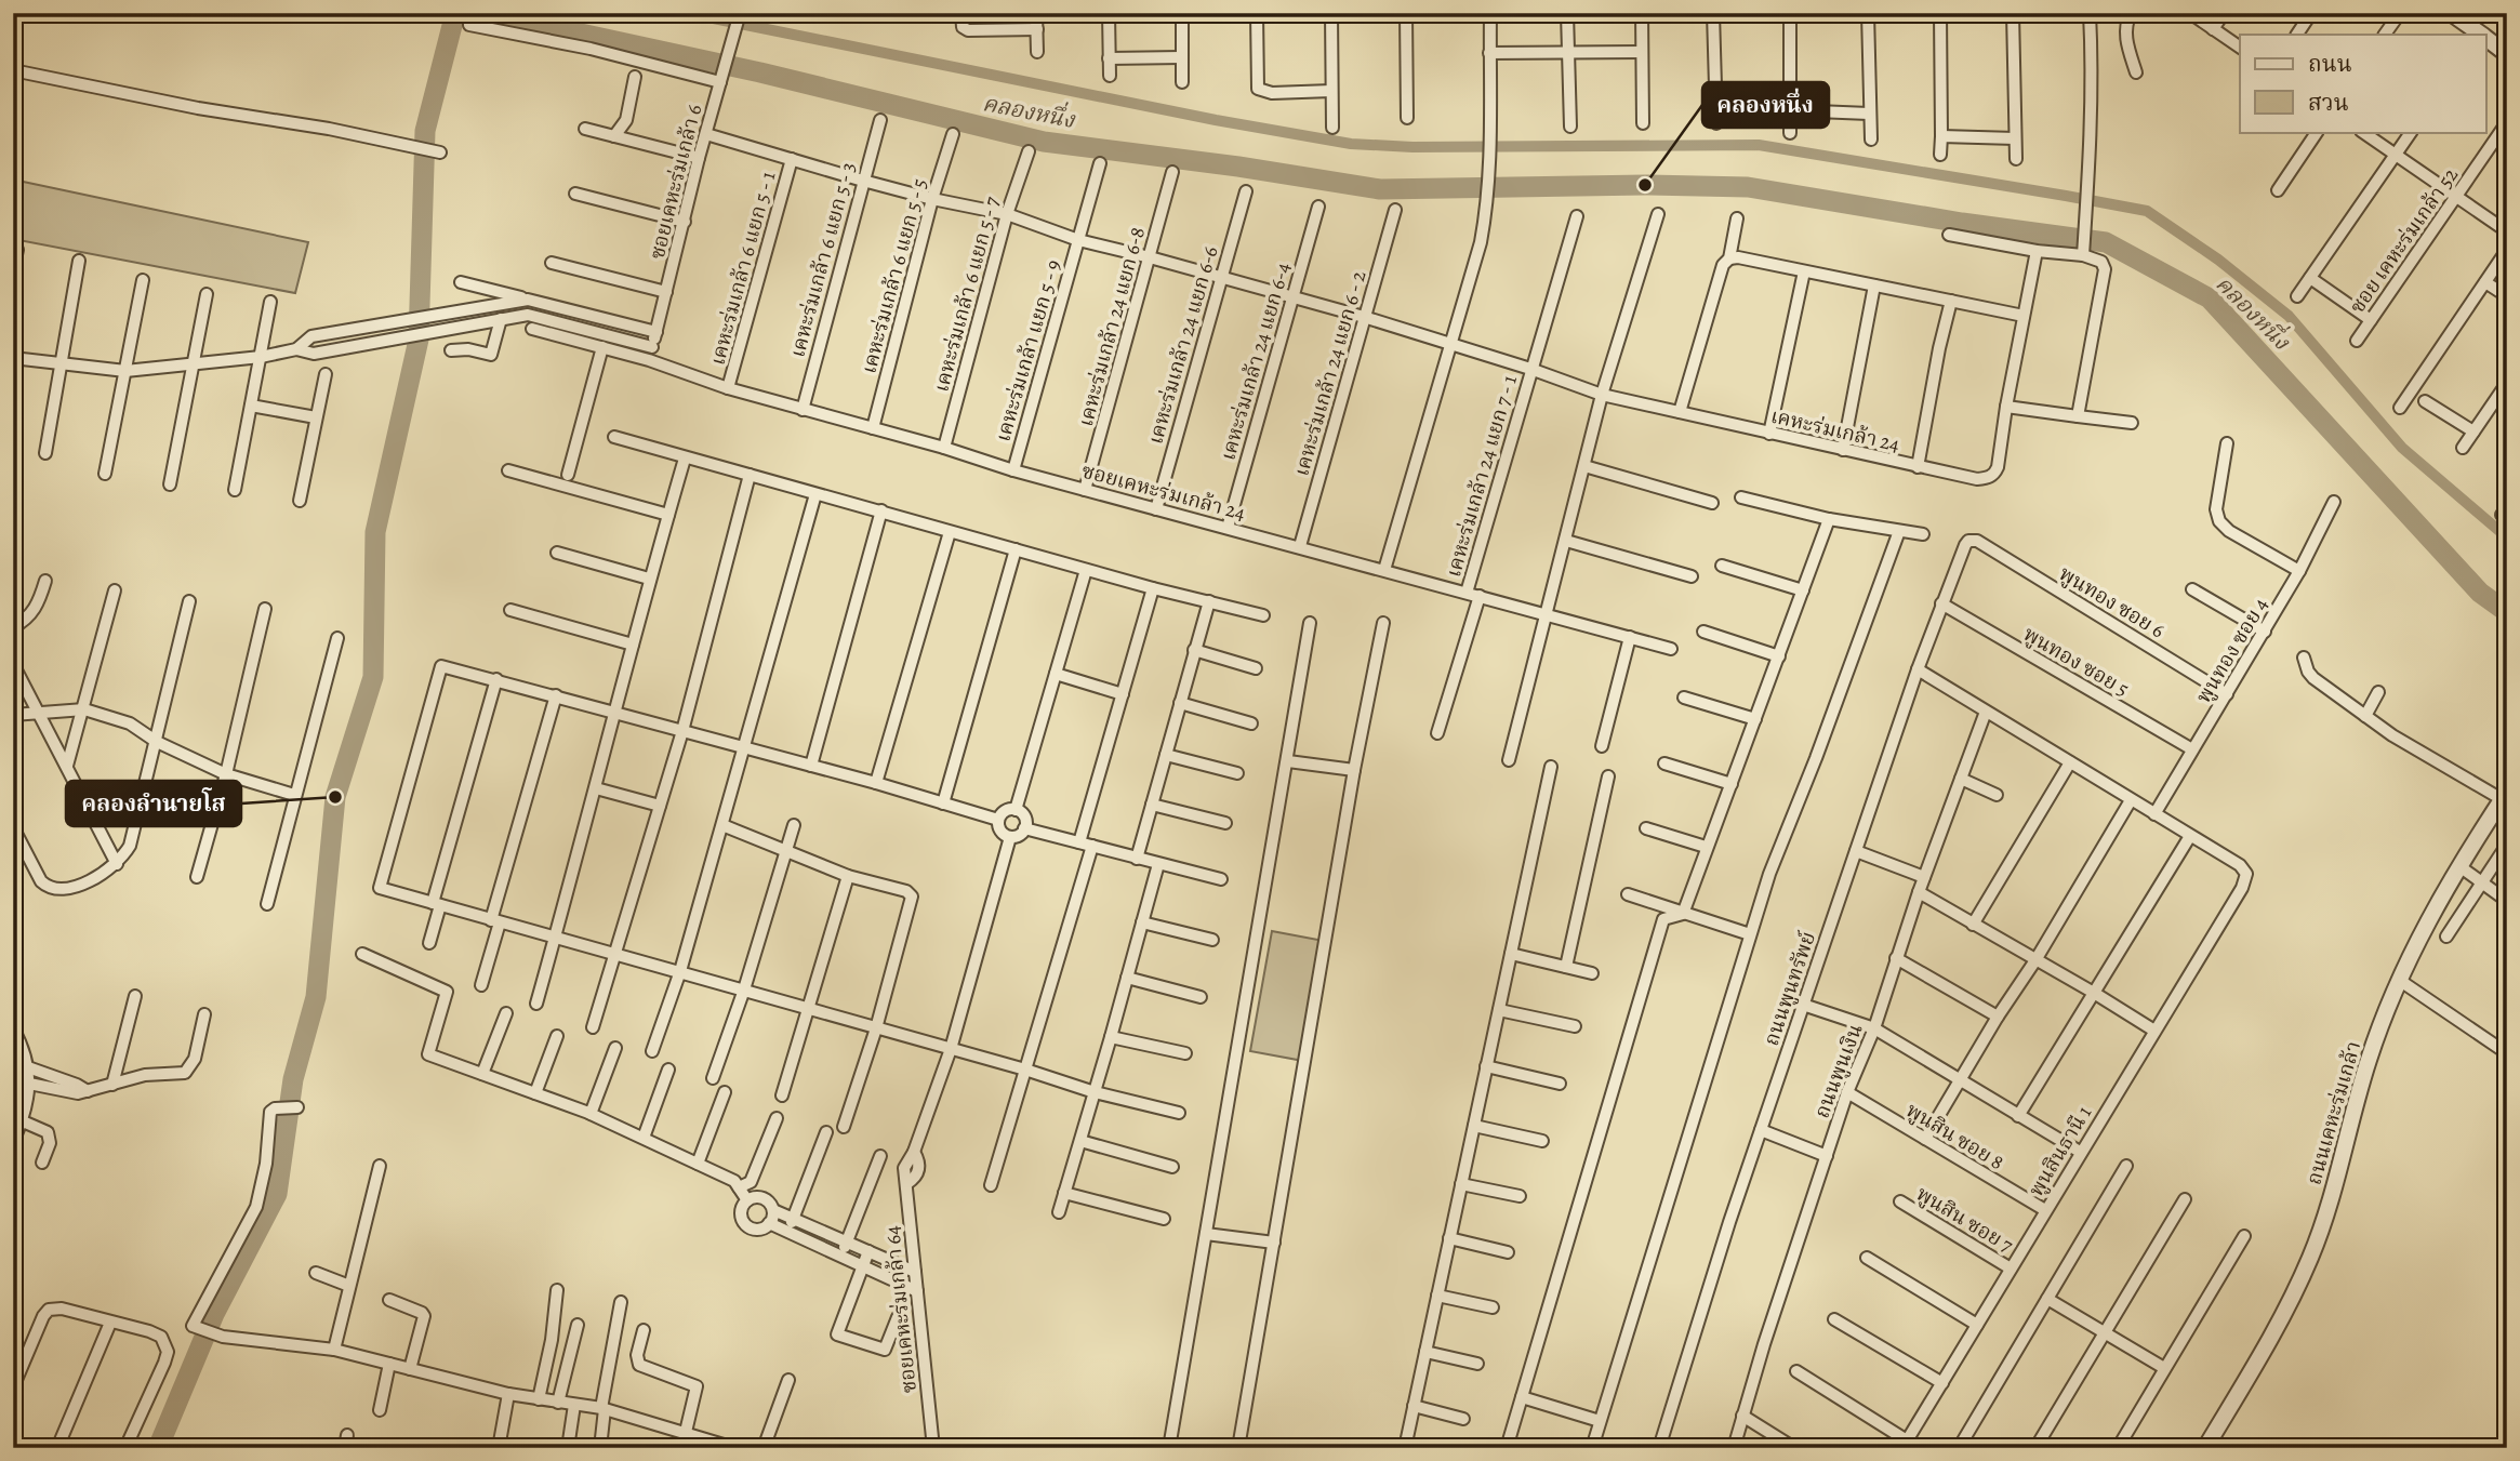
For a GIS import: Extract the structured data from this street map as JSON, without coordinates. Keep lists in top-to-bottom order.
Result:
{
  "streets": {
    "street": [
      "ซอยเคหะร่มเกล้า 6",
      "ซอย เคหะร่มเกล้า 52",
      "เคหะร่มเกล้า 6 แยก 5 - 3",
      "เคหะร่มเกล้า 6 แยก 5 - 1",
      "เคหะร่มเกล้า 6 แยก 5 - 5",
      "เคหะร่มเกล้า 6 แยก 5 - 7",
      "เคหะร่มเกล้า 24 แยก 6-8",
      "เคหะร่มเกล้า 24 แยก 6-6",
      "เคหะร่มเกล้า แยก 5 - 9",
      "เคหะร่มเกล้า 24 แยก 6-4",
      "เคหะร่มเกล้า 24 แยก 6 - 2",
      "เคหะร่มเกล้า 24",
      "เคหะร่มเกล้า 24 แยก 7 - 1",
      "ซอยเคหะร่มเกล้า 24",
      "พูนทอง ซอย 6",
      "พูนทอง ซอย 4",
      "พูนทอง ซอย 5",
      "ถนนพูนทรัพย์",
      "ถนนพูนเงิน",
      "ถนนเคหะร่มเกล้า",
      "พูนสิน ซอย 8",
      "พูนสินธานี 1",
      "พูนสิน ซอย 7",
      "ซอยเคหะร่มเกล้า 64"
    ]
  },
  "crossings": [
    ["ซอยเคหะร่มเกล้า 6", "เคหะร่มเกล้า 24"],
    ["ซอยเคหะร่มเกล้า 6", "ซอยเคหะร่มเกล้า 24"],
    ["เคหะร่มเกล้า 6 แยก 5 - 3", "เคหะร่มเกล้า 24"],
    ["เคหะร่มเกล้า 6 แยก 5 - 3", "ซอยเคหะร่มเกล้า 24"],
    ["เคหะร่มเกล้า 6 แยก 5 - 1", "เคหะร่มเกล้า 24"],
    ["เคหะร่มเกล้า 6 แยก 5 - 1", "ซอยเคหะร่มเกล้า 24"],
    ["เคหะร่มเกล้า 6 แยก 5 - 5", "เคหะร่มเกล้า 24"],
    ["เคหะร่มเกล้า 6 แยก 5 - 5", "ซอยเคหะร่มเกล้า 24"],
    ["เคหะร่มเกล้า 6 แยก 5 - 7", "เคหะร่มเกล้า 24"],
    ["เคหะร่มเกล้า 6 แยก 5 - 7", "ซอยเคหะร่มเกล้า 24"],
    ["เคหะร่มเกล้า 24 แยก 6-8", "เคหะร่มเกล้า 24"],
    ["เคหะร่มเกล้า 24 แยก 6-8", "ซอยเคหะร่มเกล้า 24"],
    ["เคหะร่มเกล้า 24 แยก 6-6", "เคหะร่มเกล้า 24"],
    ["เคหะร่มเกล้า 24 แยก 6-6", "ซอยเคหะร่มเกล้า 24"],
    ["เคหะร่มเกล้า แยก 5 - 9", "เคหะร่มเกล้า 24"],
    ["เคหะร่มเกล้า แยก 5 - 9", "ซอยเคหะร่มเกล้า 24"],
    ["เคหะร่มเกล้า 24 แยก 6-4", "เคหะร่มเกล้า 24"],
    ["เคหะร่มเกล้า 24 แยก 6-4", "ซอยเคหะร่มเกล้า 24"],
    ["เคหะร่มเกล้า 24 แยก 6 - 2", "เคหะร่มเกล้า 24"],
    ["เคหะร่มเกล้า 24 แยก 6 - 2", "ซอยเคหะร่มเกล้า 24"],
    ["เคหะร่มเกล้า 24", "เคหะร่มเกล้า 24 แยก 7 - 1"],
    ["เคหะร่มเกล้า 24 แยก 7 - 1", "ซอยเคหะร่มเกล้า 24"],
    ["พูนทอง ซอย 6", "พูนทอง ซอย 4"],
    ["พูนทอง ซอย 6", "ถนนพูนทรัพย์"],
    ["พูนทอง ซอย 4", "พูนทอง ซอย 5"],
    ["พูนทอง ซอย 5", "ถนนพูนทรัพย์"],
    ["ถนนพูนเงิน", "พูนสิน ซอย 8"],
    ["พูนสิน ซอย 8", "พูนสินธานี 1"],
    ["พูนสินธานี 1", "พูนสิน ซอย 7"]
  ],
  "water": ["คลองหนึ่ง"],
  "places": ["คลองหนึ่ง", "คลองลำนายโส"],
  "legend": ["ถนน", "สวน"]
}
